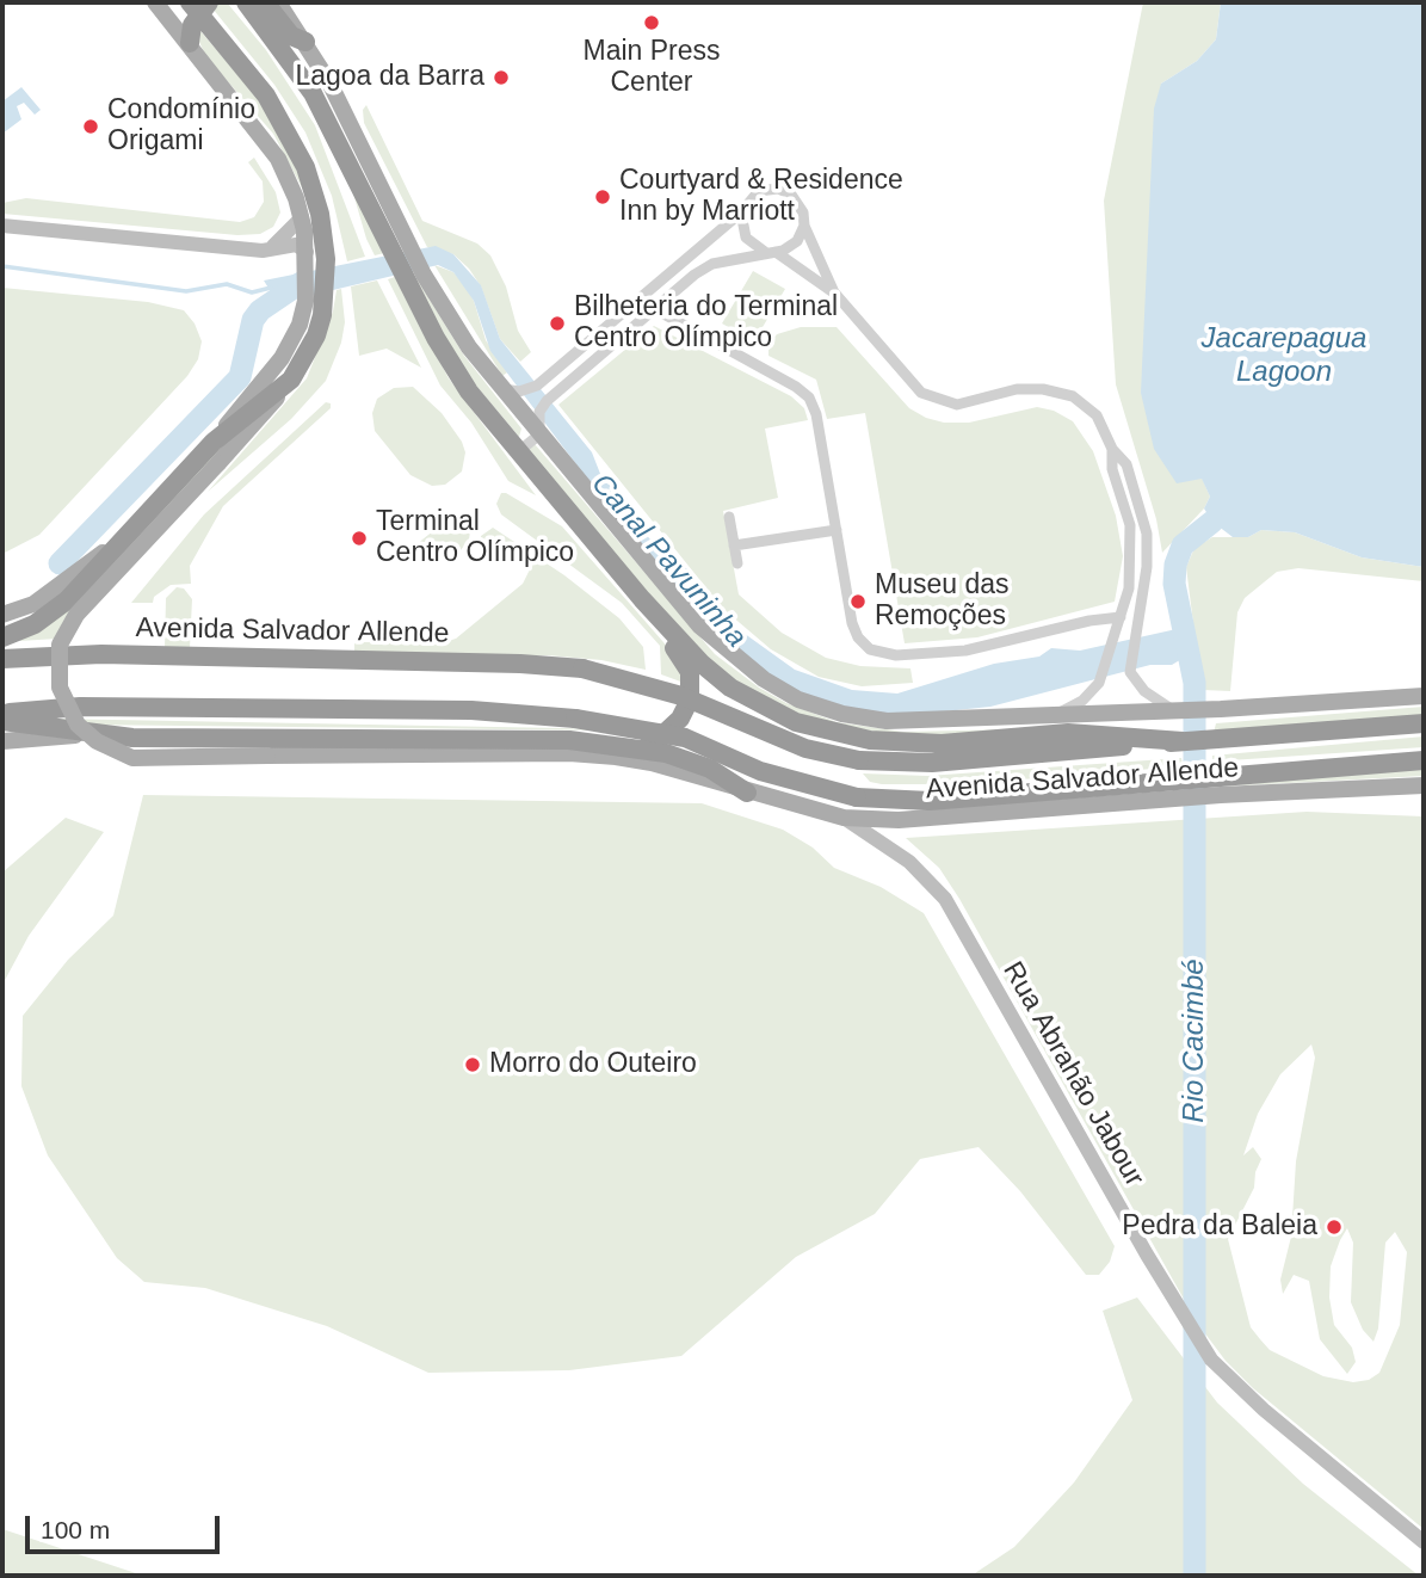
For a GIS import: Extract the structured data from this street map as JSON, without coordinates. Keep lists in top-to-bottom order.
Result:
{
  "streets": {
    "highway": ["Avenida Salvador Allende"],
    "street": ["Rua Abrahão Jabour"]
  },
  "crossings": [
    ["Avenida Salvador Allende", "Rua Abrahão Jabour"]
  ],
  "water": ["Jacarepagua Lagoon", "Canal Pavuninha", "Rio Cacimbé"],
  "places": [
    "Main Press Center",
    "Lagoa da Barra",
    "Condomínio Origami",
    "Courtyard & Residence Inn by Marriott",
    "Bilheteria do Terminal Centro Olímpico",
    "Terminal Centro Olímpico",
    "Museu das Remoções",
    "Morro do Outeiro",
    "Pedra da Baleia"
  ],
  "scale_bar": "100 m"
}
